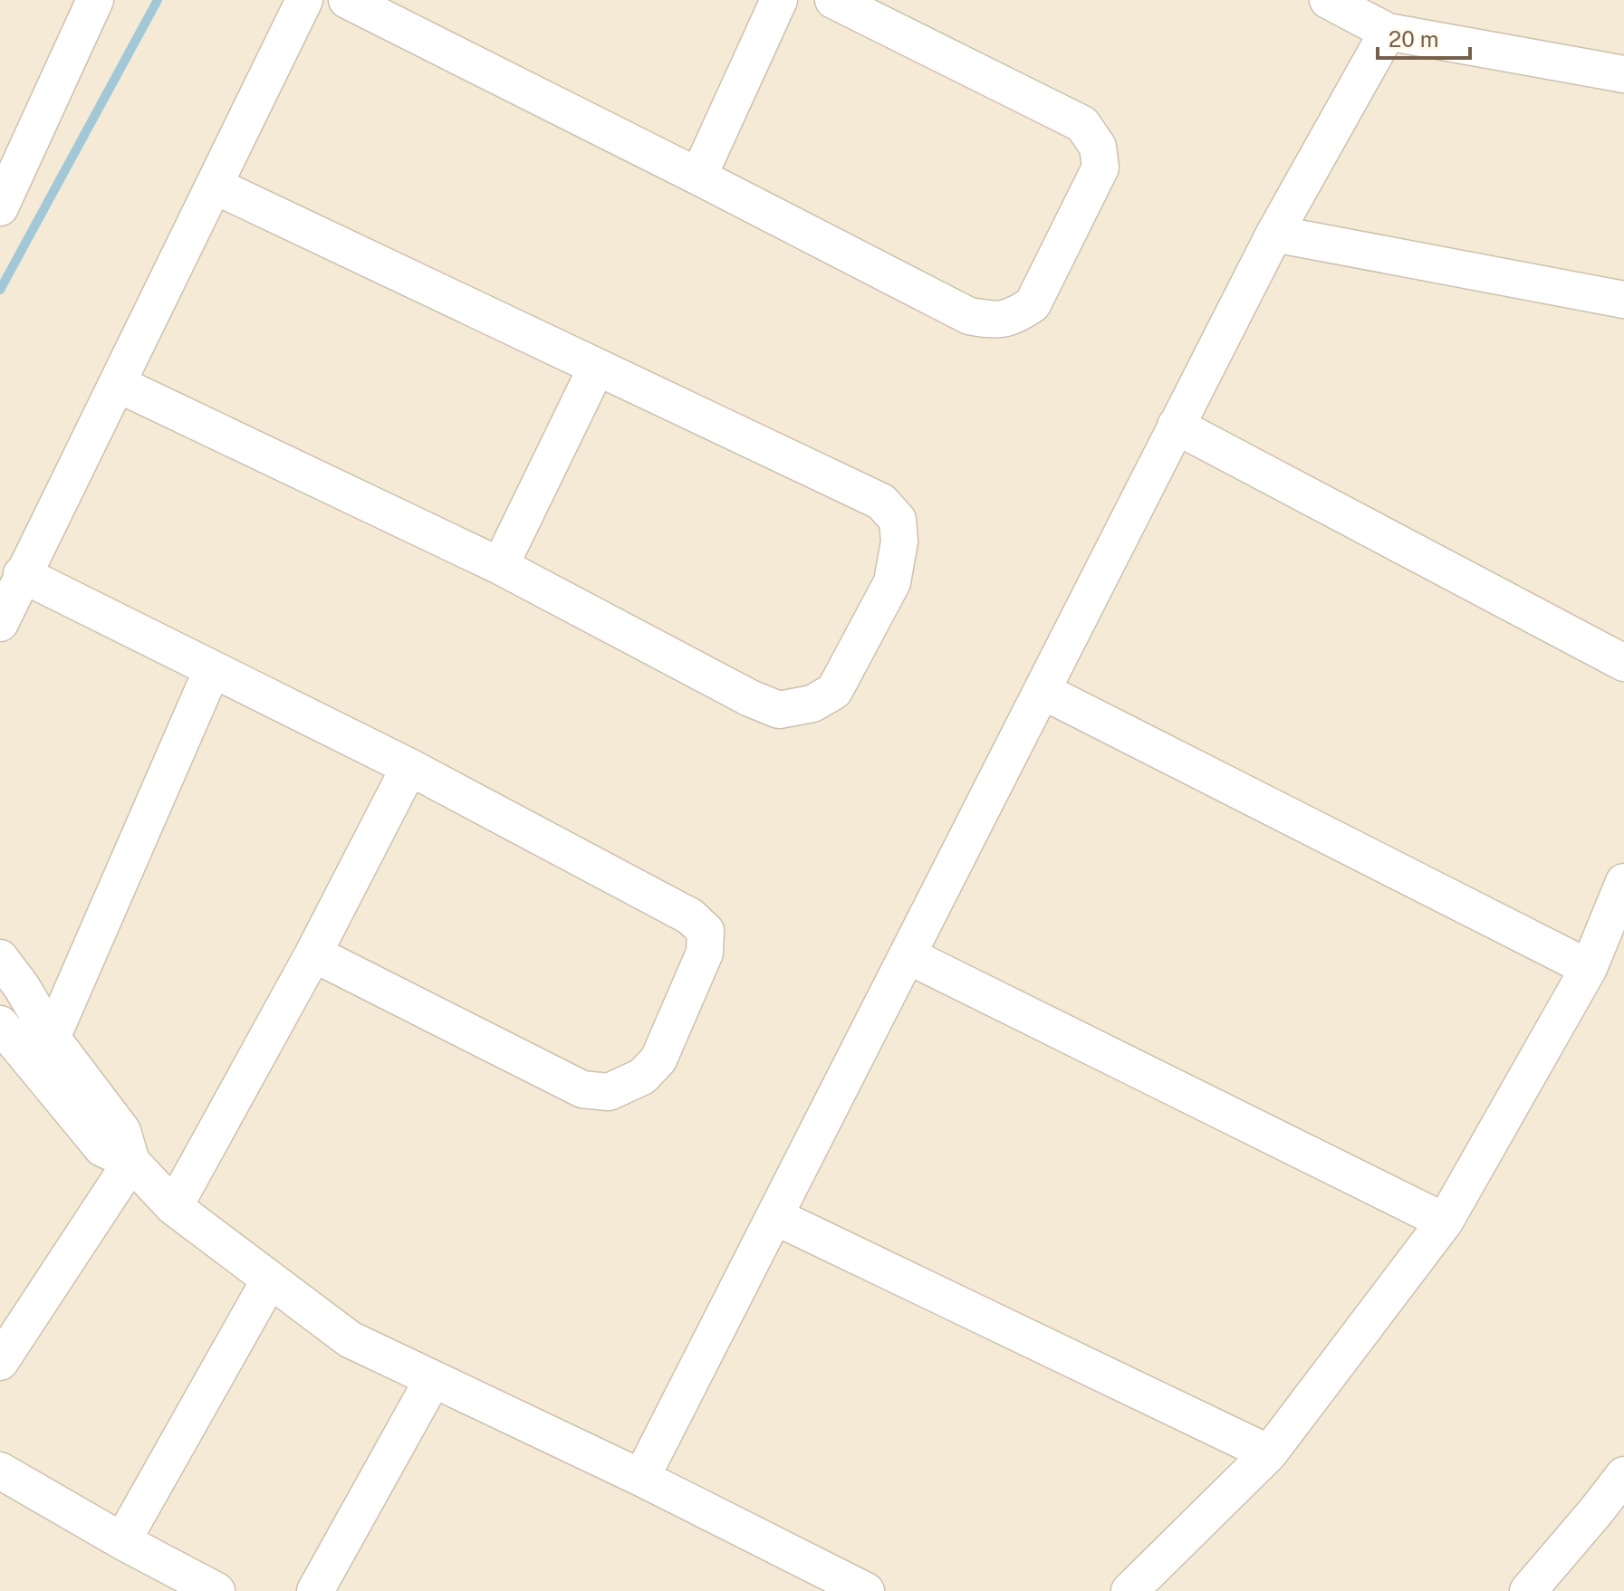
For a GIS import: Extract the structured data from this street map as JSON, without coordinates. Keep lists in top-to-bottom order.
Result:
{
  "scale_bar": "20 m"
}
